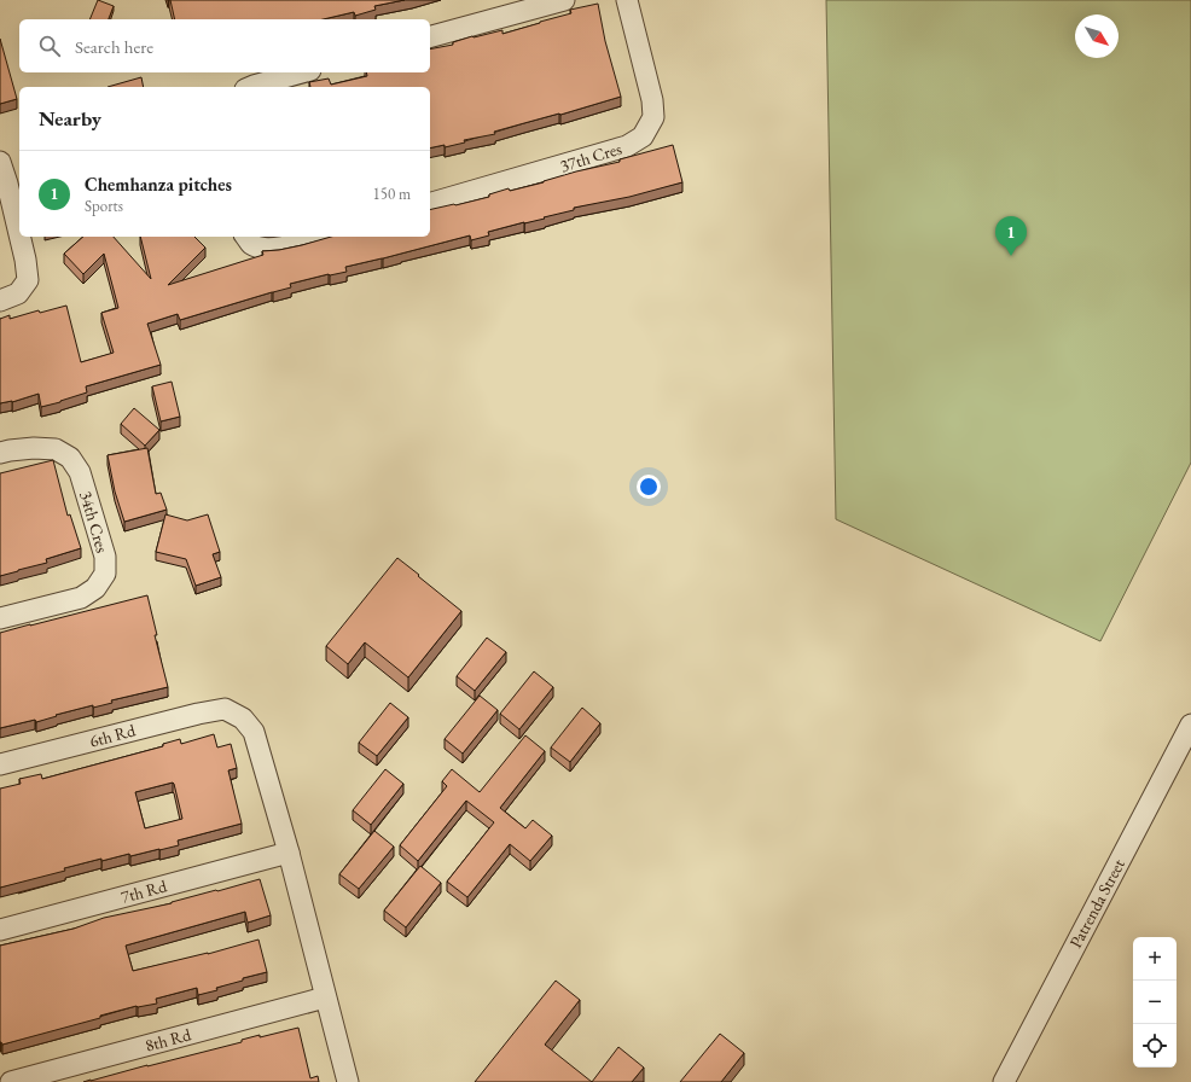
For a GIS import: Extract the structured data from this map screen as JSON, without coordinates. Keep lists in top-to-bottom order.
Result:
{
  "streets": {
    "street": [
      "37th Cres",
      "34th Cres",
      "6th Rd",
      "7th Rd",
      "Patrenda Street",
      "8th Rd"
    ]
  },
  "crossings": [
    ["6th Rd", "7th Rd"]
  ],
  "north": "bottom right",
  "page": {
    "search": "Search here",
    "heading": "Nearby",
    "list": [
      {
        "mark": "1",
        "name": "Chemhanza pitches",
        "note": "Sports",
        "value": "150 m"
      }
    ],
    "pins": "1",
    "map_buttons": ["+", "−"]
  }
}
